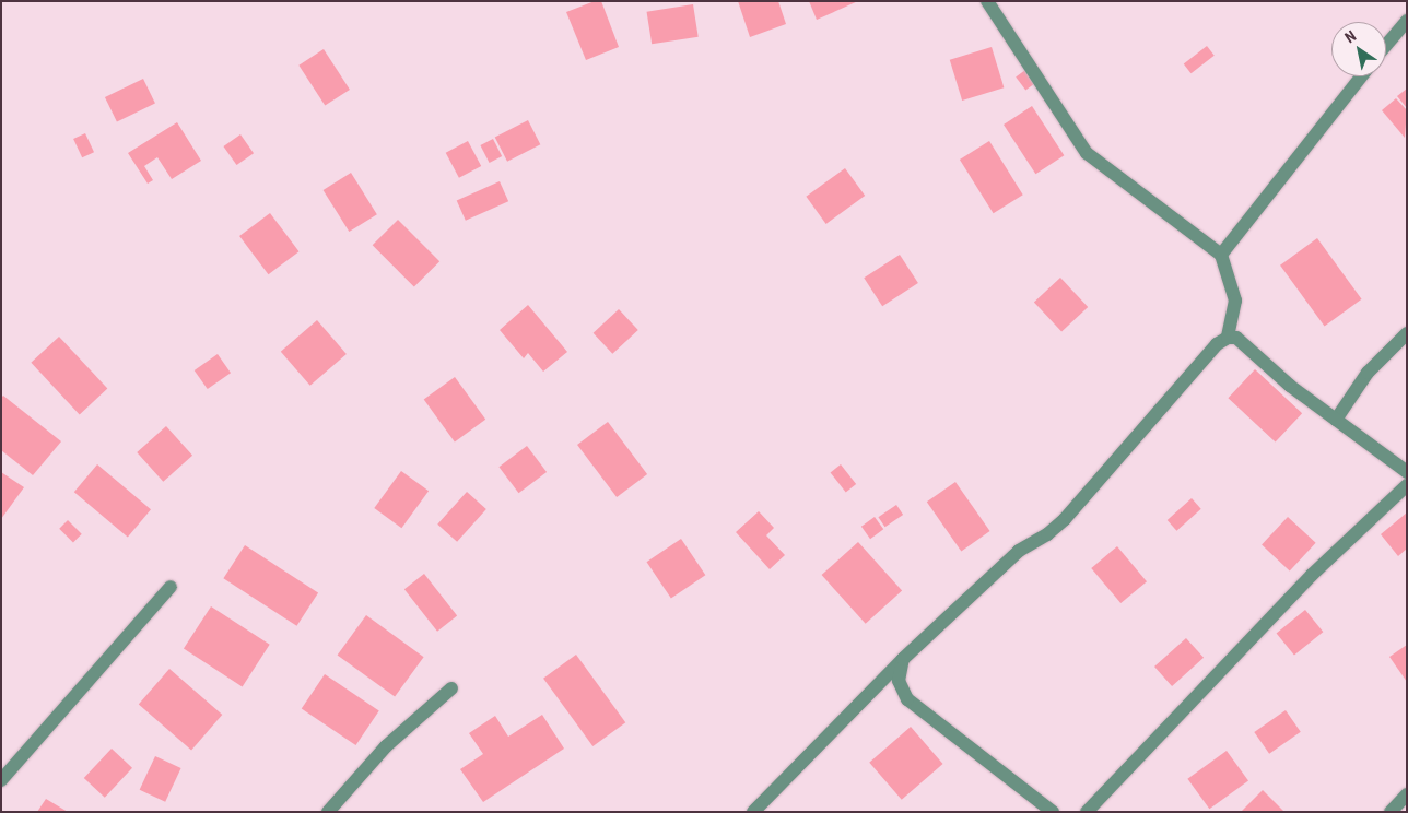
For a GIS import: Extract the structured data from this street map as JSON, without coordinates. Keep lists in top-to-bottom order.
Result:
{
  "north": "top left"
}
